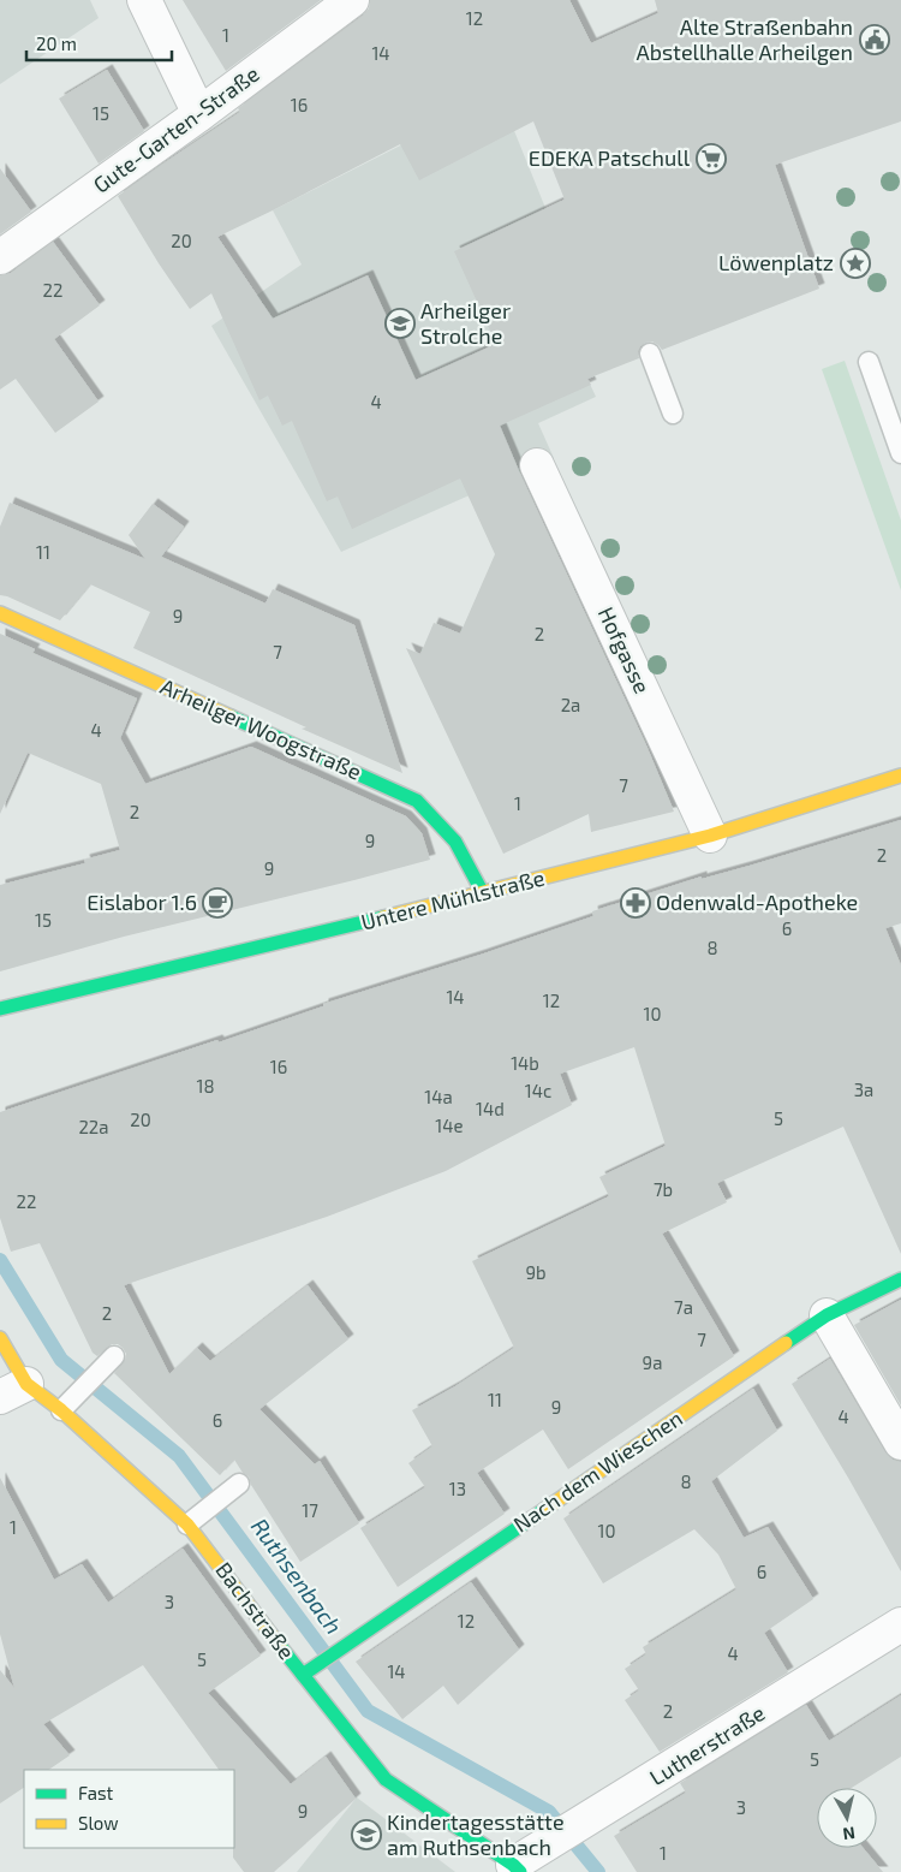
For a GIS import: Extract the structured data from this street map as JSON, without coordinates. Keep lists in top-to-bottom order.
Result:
{
  "streets": {
    "street": [
      "Gute-Garten-Straße",
      "Hofgasse",
      "Arheilger Woogstraße",
      "Untere Mühlstraße",
      "Nach dem Wieschen",
      "Bachstraße",
      "Lutherstraße"
    ]
  },
  "crossings": [
    ["Hofgasse", "Untere Mühlstraße"],
    ["Arheilger Woogstraße", "Untere Mühlstraße"],
    ["Nach dem Wieschen", "Bachstraße"],
    ["Bachstraße", "Lutherstraße"]
  ],
  "water": ["Ruthsenbach"],
  "places": {
    "public building": ["Alte Straßenbahn Abstellhalle Arheilgen"],
    "supermarket": ["EDEKA Patschull"],
    "place": ["Löwenplatz"],
    "school or university": ["Arheilger Strolche", "Kindertagesstätte am Ruthsenbach"],
    "cafe": ["Eislabor 1.6"],
    "pharmacy": ["Odenwald-Apotheke"]
  },
  "house_numbers": [
    "12",
    "1",
    "14",
    "16",
    "15",
    "20",
    "22",
    "4",
    "11",
    "9",
    "2",
    "7",
    "2a",
    "4",
    "7",
    "1",
    "2",
    "9",
    "2",
    "9",
    "15",
    "6",
    "8",
    "14",
    "12",
    "10",
    "14b",
    "16",
    "18",
    "3a",
    "14c",
    "14a",
    "14d",
    "5",
    "20",
    "14e",
    "22a",
    "7b",
    "22",
    "9b",
    "7a",
    "2",
    "7",
    "9a",
    "11",
    "9",
    "4",
    "6",
    "8",
    "13",
    "17",
    "1",
    "10",
    "6",
    "3",
    "12",
    "4",
    "5",
    "14",
    "2",
    "5",
    "3",
    "9",
    "1"
  ],
  "legend": ["Fast", "Slow"],
  "scale_bar": "20 m",
  "north": "bottom"
}
